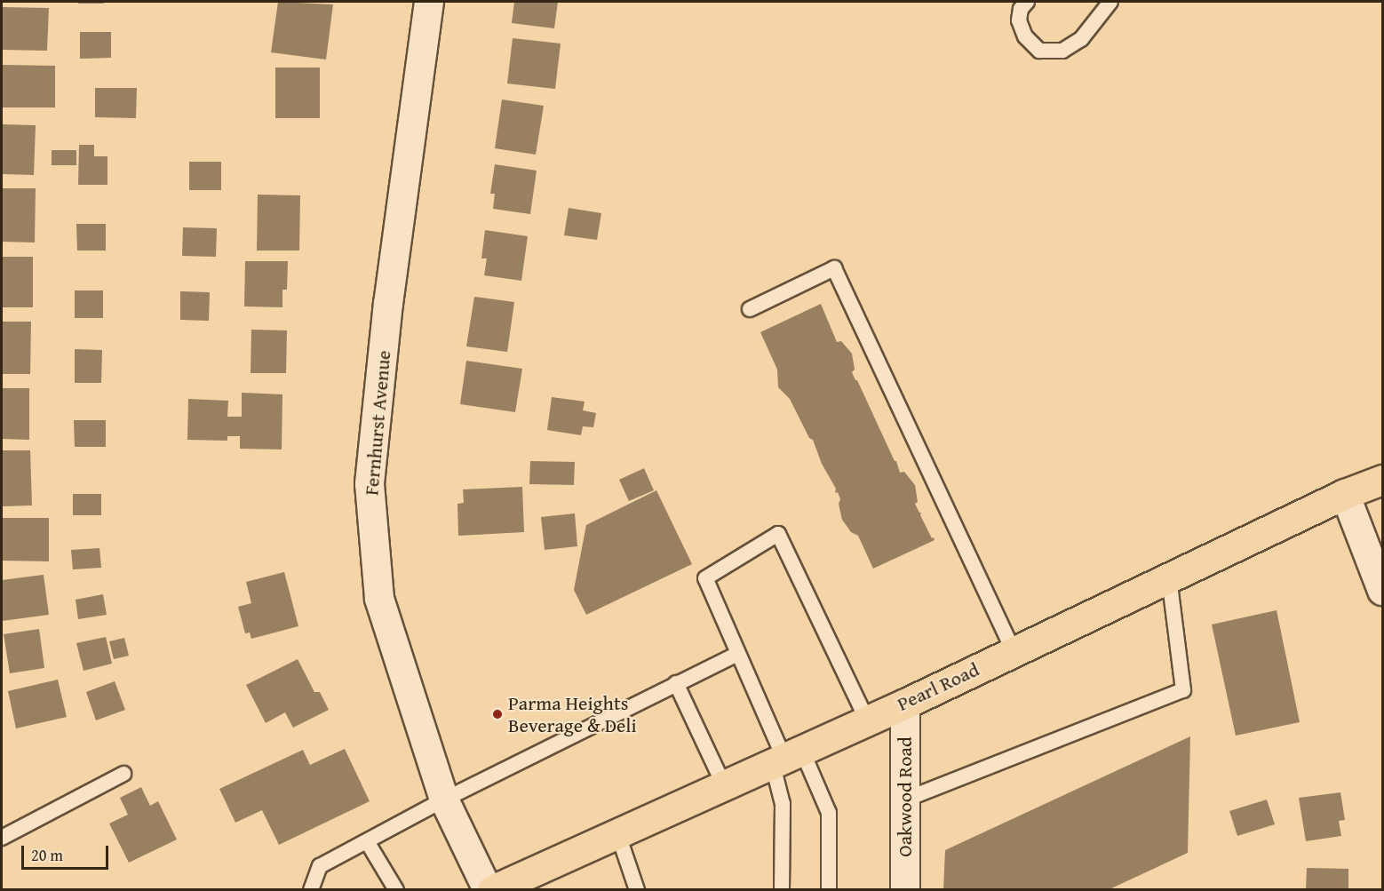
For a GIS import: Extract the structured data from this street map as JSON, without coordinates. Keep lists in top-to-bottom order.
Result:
{
  "streets": {
    "main road": ["Pearl Road"],
    "street": ["Fernhurst Avenue", "Oakwood Road"]
  },
  "crossings": [
    ["Fernhurst Avenue", "Pearl Road"],
    ["Pearl Road", "Oakwood Road"]
  ],
  "places": ["Parma Heights Beverage & Deli"],
  "scale_bar": "20 m"
}
